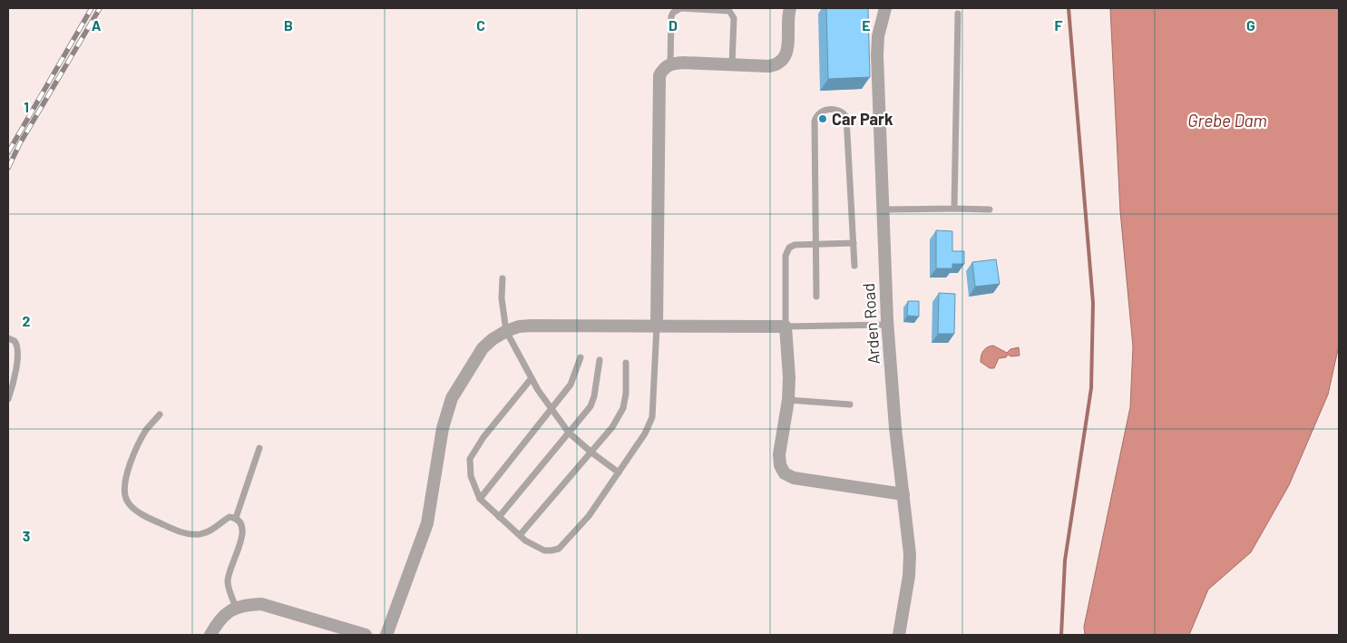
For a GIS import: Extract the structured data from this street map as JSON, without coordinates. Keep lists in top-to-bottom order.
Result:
{
  "streets": {
    "street": ["Arden Road"]
  },
  "water": ["Grebe Dam"],
  "places": ["Car Park"],
  "grid": {
    "columns": [
      "A",
      "B",
      "C",
      "D",
      "E",
      "F",
      "G"
    ],
    "rows": ["1", "2", "3"]
  }
}
